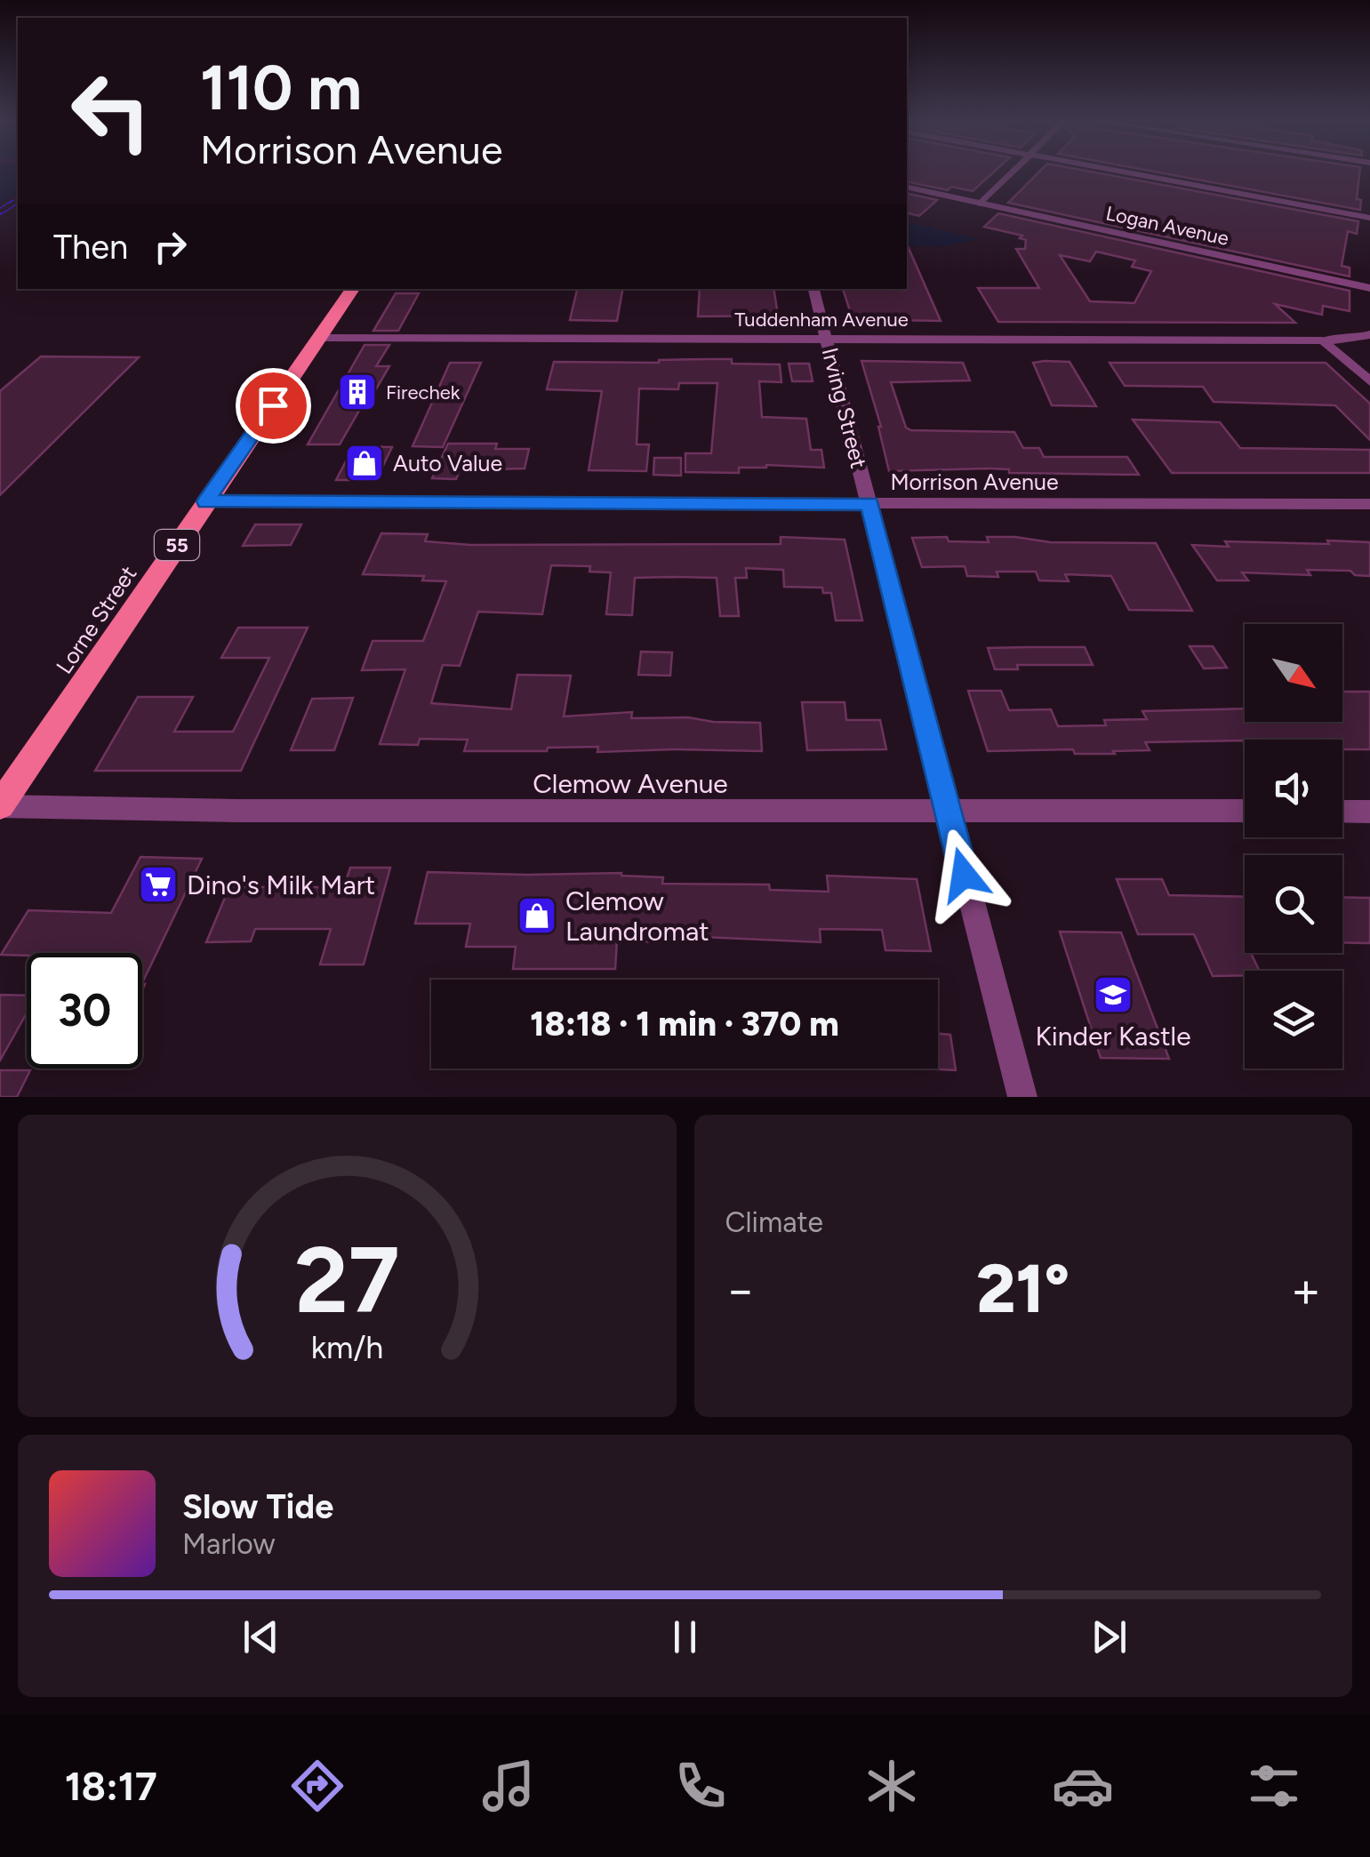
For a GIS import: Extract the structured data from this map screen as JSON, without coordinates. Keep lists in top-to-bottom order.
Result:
{
  "streets": {
    "main road": ["55", "Lorne Street"],
    "street": [
      "Logan Avenue",
      "Tuddenham Avenue",
      "Irving Street",
      "Morrison Avenue",
      "Clemow Avenue"
    ]
  },
  "crossings": [
    ["Tuddenham Avenue", "Irving Street"],
    ["Tuddenham Avenue", "Lorne Street"],
    ["Irving Street", "Morrison Avenue"],
    ["Irving Street", "Clemow Avenue"],
    ["Morrison Avenue", "Lorne Street"],
    ["Lorne Street", "Clemow Avenue"]
  ],
  "places": {
    "building": ["Firechek"],
    "shop": ["Auto Value", "Clemow Laundromat"],
    "supermarket": ["Dino's Milk Mart"],
    "school or university": ["Kinder Kastle"]
  },
  "north": "bottom right",
  "page": {
    "turn": ["110 m", "Morrison Avenue"],
    "then": "Then",
    "limit": "30",
    "trip": "18:18 · 1 min · 370 m",
    "tile": "Climate",
    "heat": ["−", "21°", "+"],
    "song": ["Slow Tide", "Marlow"],
    "tabs": "18:17",
    "gauge": ["27", "km/h"]
  }
}
